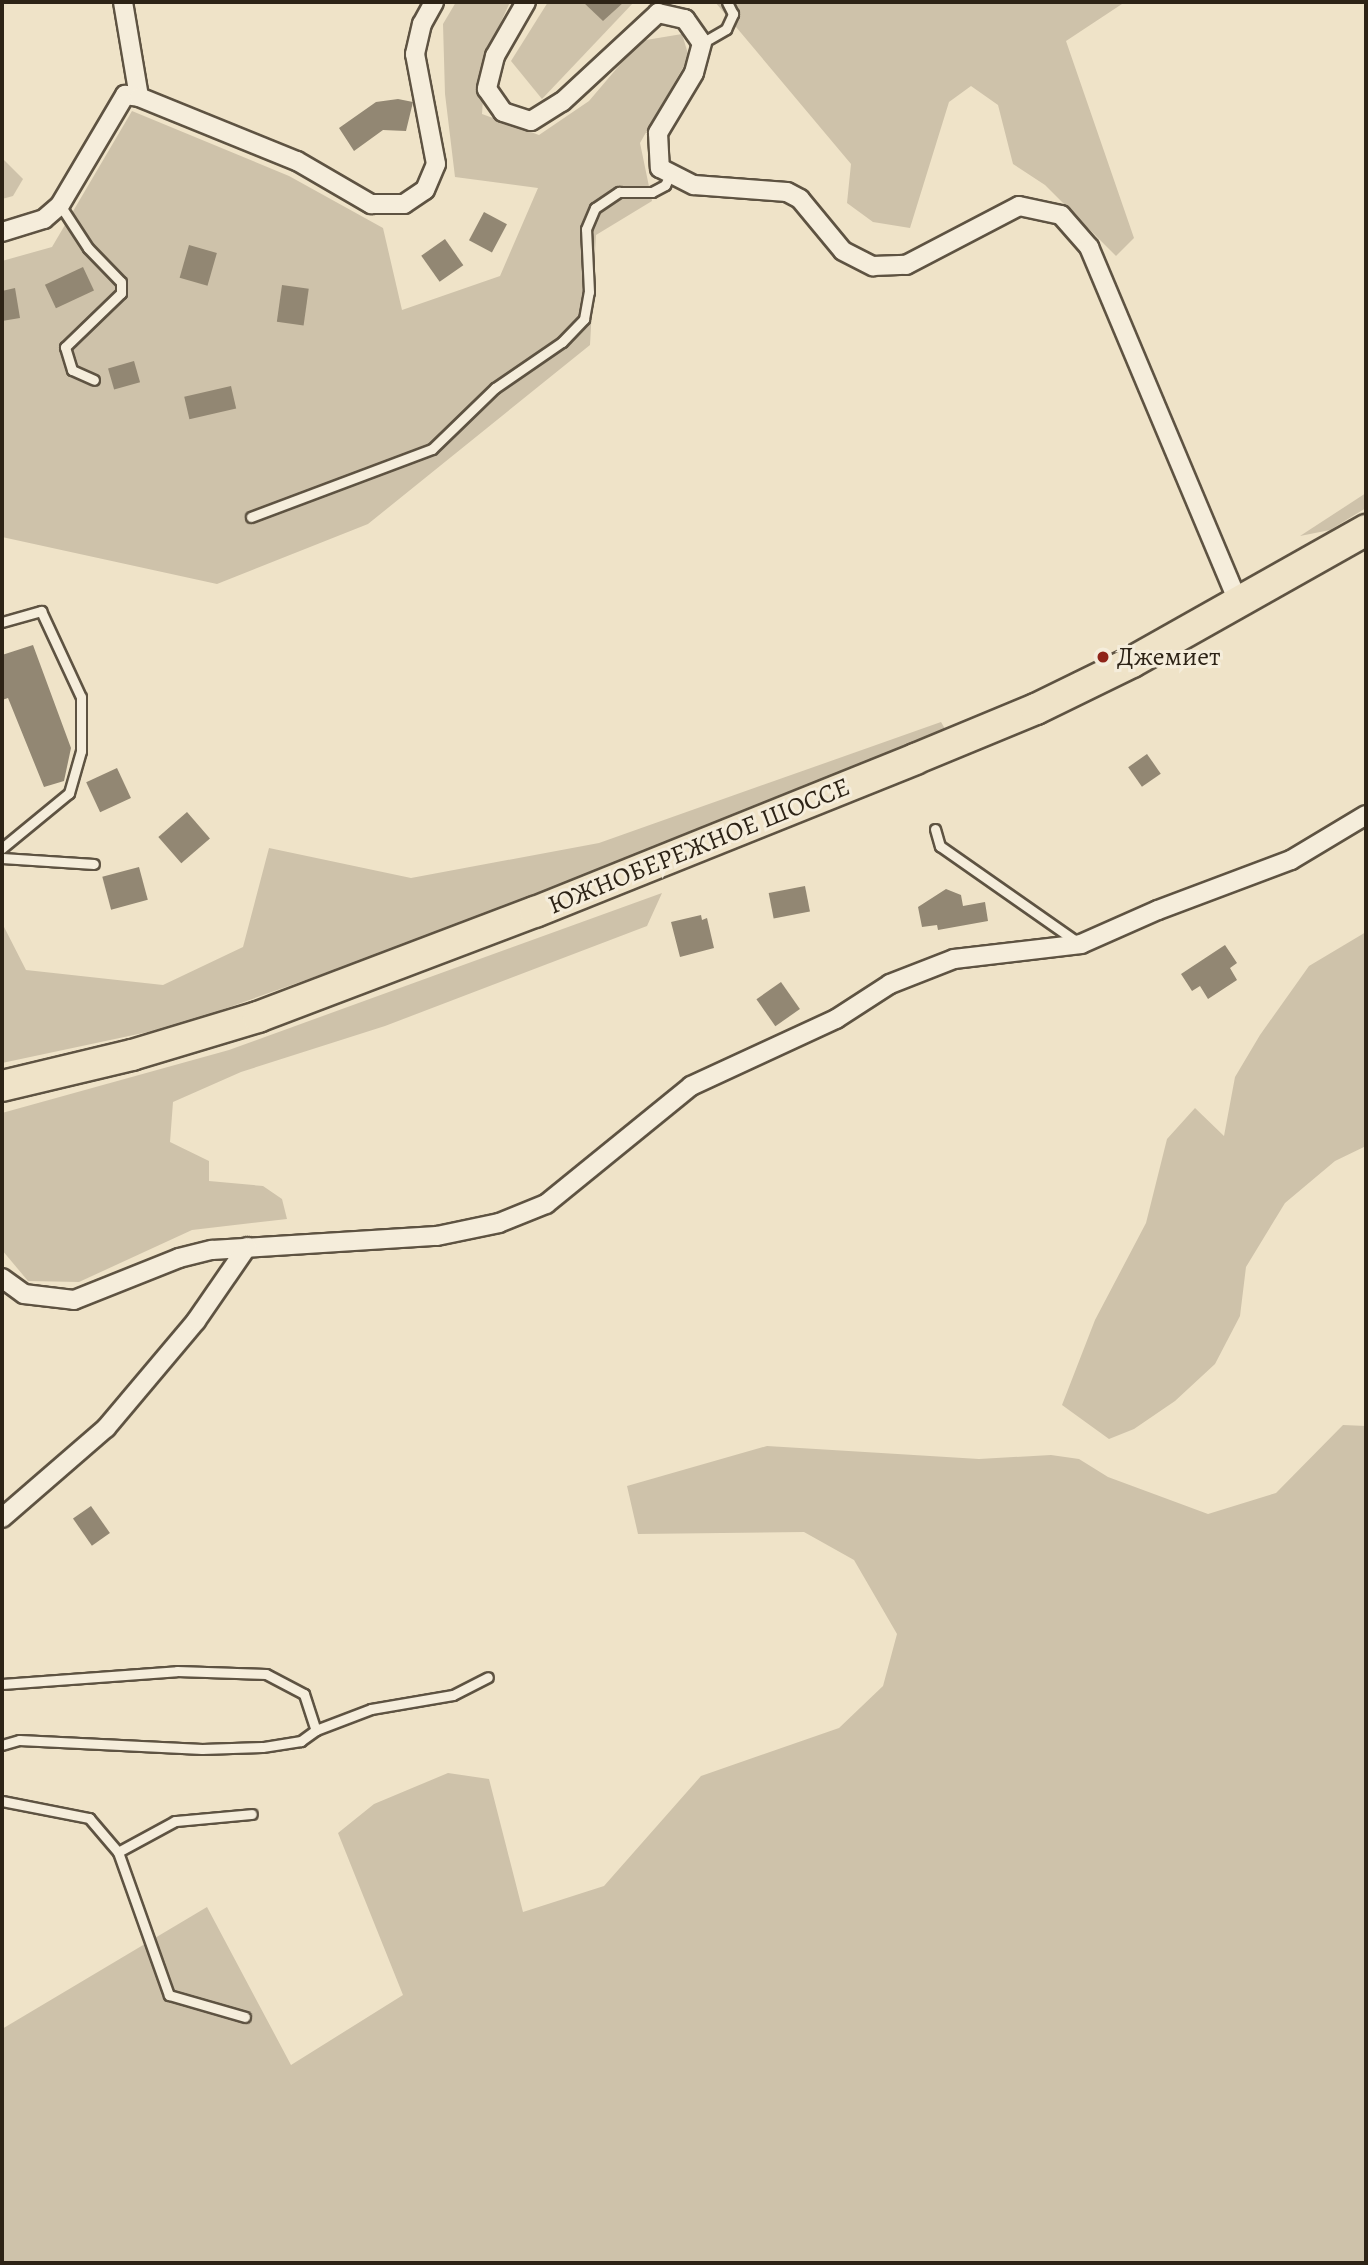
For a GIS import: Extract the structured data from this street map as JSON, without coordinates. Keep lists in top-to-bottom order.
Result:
{
  "streets": {
    "highway": ["ЮЖНОБЕРЕЖНОЕ ШОССЕ"]
  },
  "places": ["Джемиет"]
}
